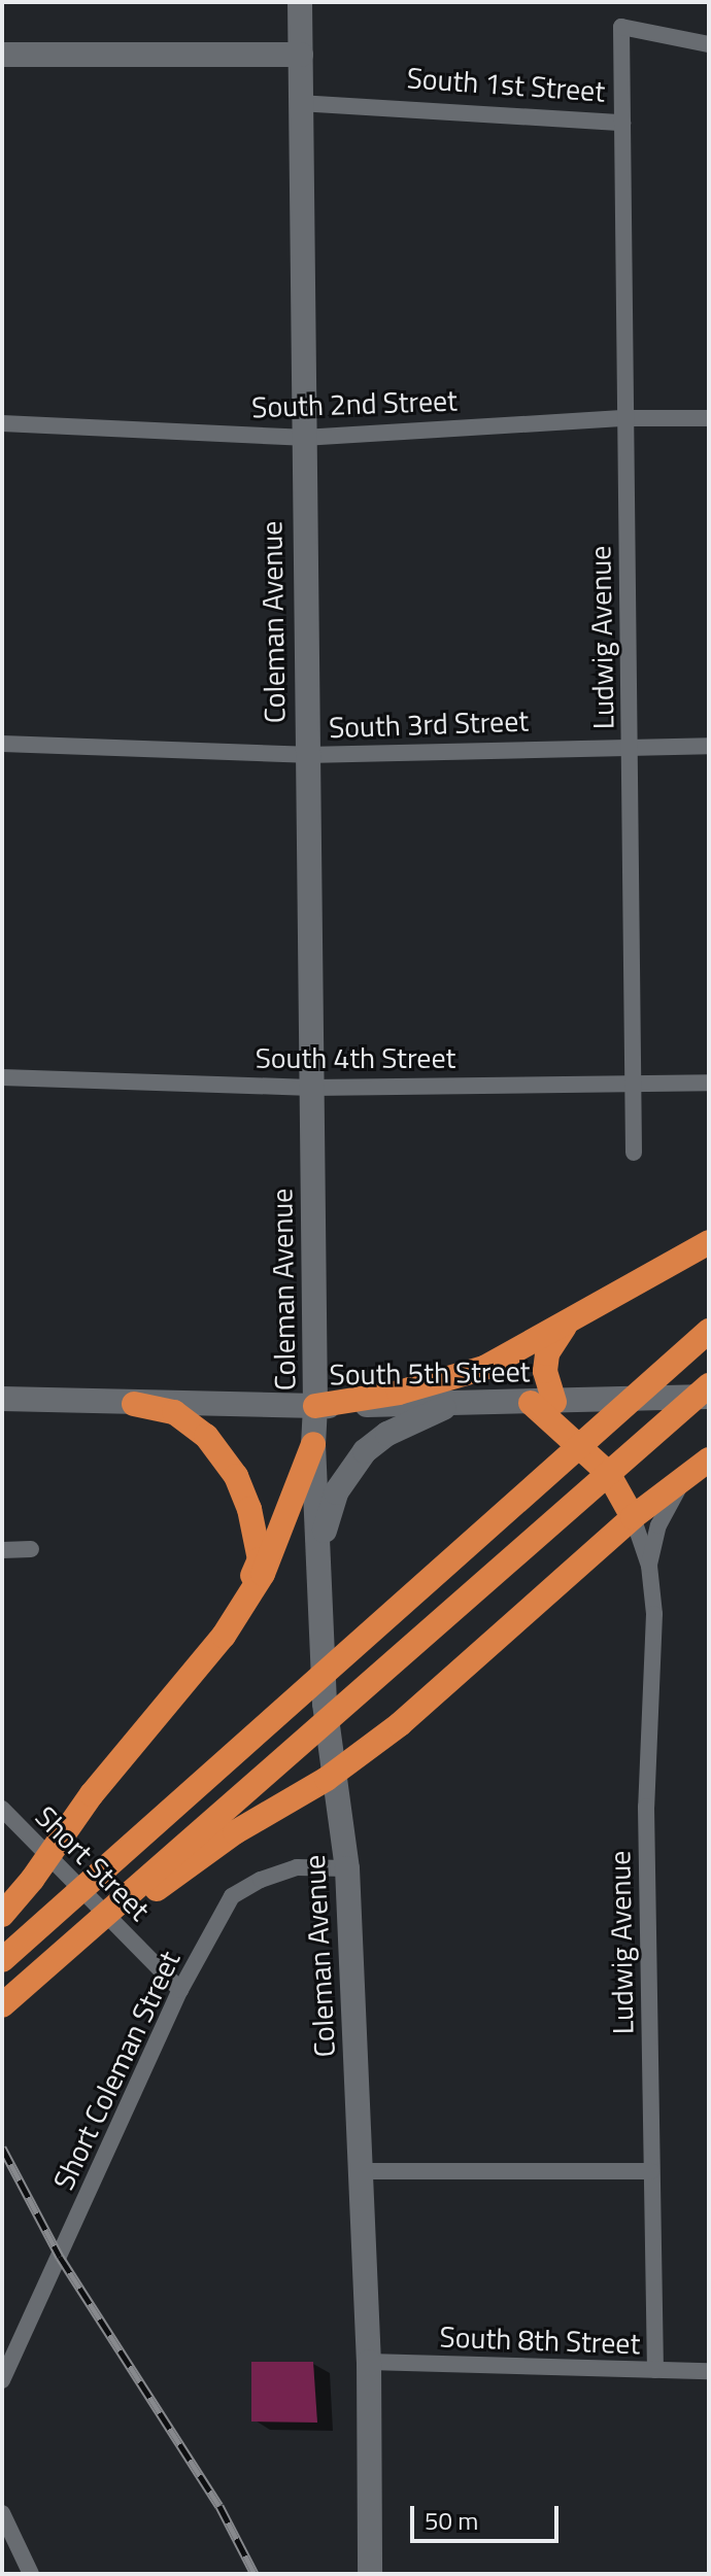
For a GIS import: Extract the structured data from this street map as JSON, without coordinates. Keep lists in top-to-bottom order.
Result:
{
  "streets": {
    "street": [
      "South 1st Street",
      "South 2nd Street",
      "Coleman Avenue",
      "Ludwig Avenue",
      "South 3rd Street",
      "South 4th Street",
      "South 5th Street",
      "Short Street",
      "Short Coleman Street",
      "South 8th Street"
    ]
  },
  "crossings": [
    ["South 1st Street", "Coleman Avenue"],
    ["South 1st Street", "Ludwig Avenue"],
    ["South 2nd Street", "Coleman Avenue"],
    ["South 2nd Street", "Ludwig Avenue"],
    ["Coleman Avenue", "South 3rd Street"],
    ["Coleman Avenue", "South 4th Street"],
    ["Coleman Avenue", "South 5th Street"],
    ["Coleman Avenue", "Short Coleman Street"],
    ["Coleman Avenue", "South 8th Street"],
    ["Ludwig Avenue", "South 3rd Street"],
    ["Ludwig Avenue", "South 4th Street"],
    ["Ludwig Avenue", "South 8th Street"],
    ["Short Street", "Short Coleman Street"]
  ],
  "scale_bar": "50 m"
}
